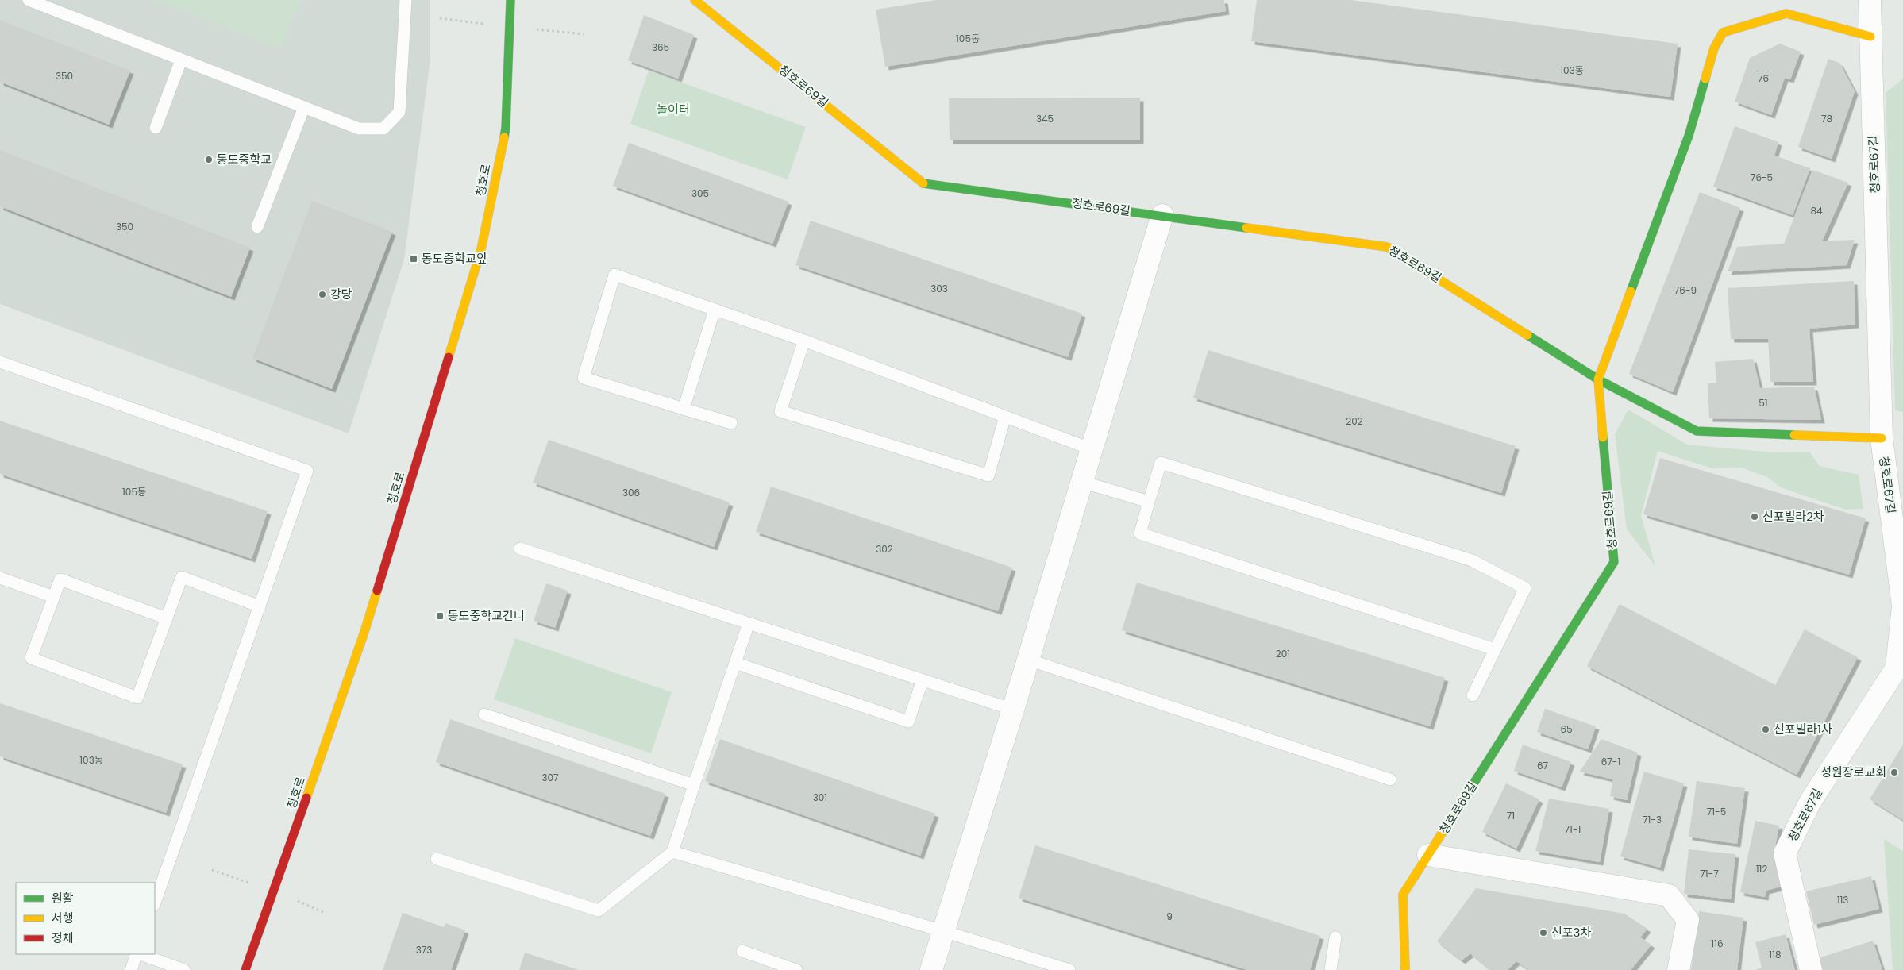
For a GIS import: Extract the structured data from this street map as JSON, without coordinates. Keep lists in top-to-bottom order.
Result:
{
  "streets": {
    "street": ["청호로69길", "청호로67길", "청호로"]
  },
  "parks": ["놀이터"],
  "places": {
    "other": [
      "동도중학교",
      "강당",
      "신포빌라2차",
      "신포빌라1차",
      "성원장로교회",
      "신포3차"
    ],
    "transit": ["동도중학교앞", "동도중학교건너"]
  },
  "house_numbers": [
    "105동",
    "365",
    "103동",
    "350",
    "76",
    "345",
    "78",
    "76-5",
    "305",
    "84",
    "350",
    "303",
    "76-9",
    "51",
    "202",
    "105동",
    "306",
    "302",
    "201",
    "65",
    "103동",
    "67-1",
    "67",
    "307",
    "301",
    "71-5",
    "71",
    "71-3",
    "71-1",
    "112",
    "71-7",
    "113",
    "9",
    "116",
    "373",
    "118"
  ],
  "legend": ["원활", "서행", "정체"]
}
